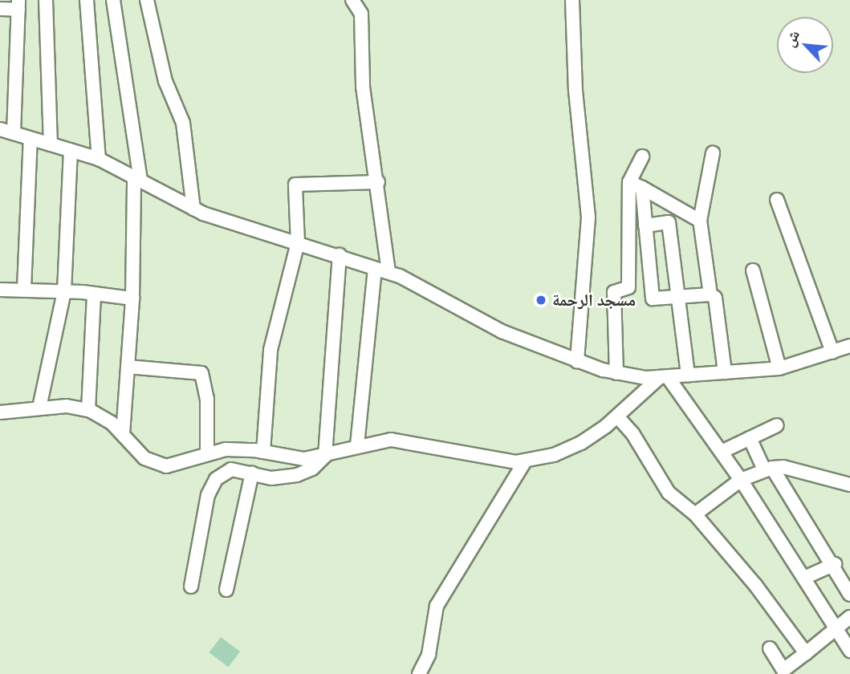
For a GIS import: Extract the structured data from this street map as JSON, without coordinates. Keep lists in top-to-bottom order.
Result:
{
  "places": ["مسجد الرحمة"],
  "north": "top left"
}
